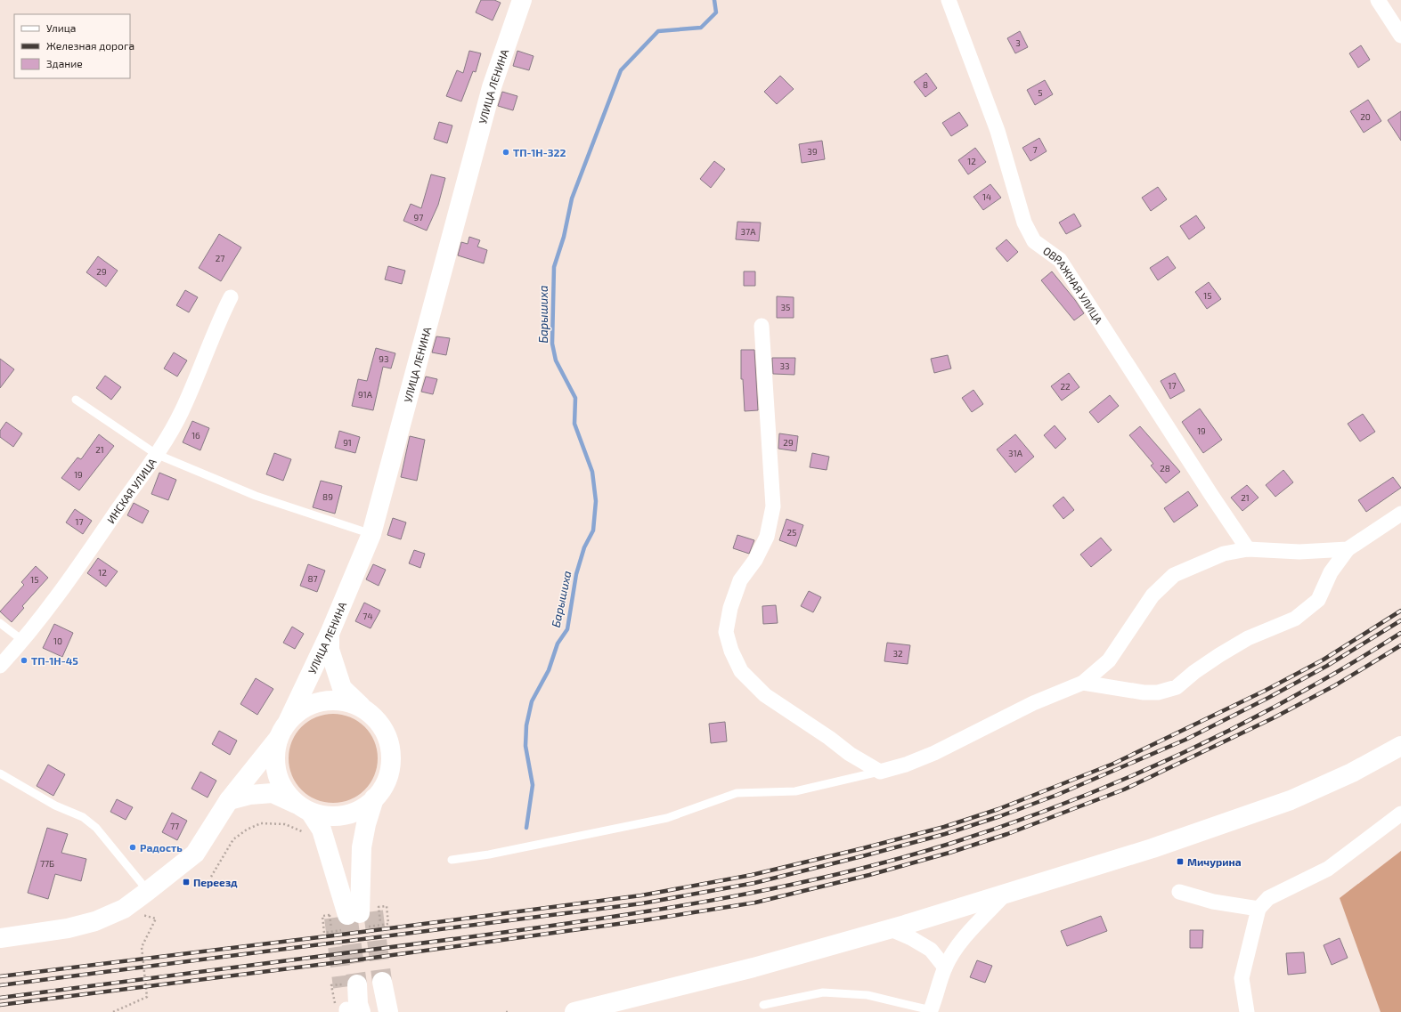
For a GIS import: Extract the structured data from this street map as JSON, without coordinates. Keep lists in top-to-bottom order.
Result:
{
  "streets": {
    "main road": ["УЛИЦА ЛЕНИНА"],
    "street": ["ОВРАЖНАЯ УЛИЦА", "ИНСКАЯ УЛИЦА"]
  },
  "water": ["Барышиха"],
  "places": {
    "other": ["ТП-1Н-322", "ТП-1Н-45", "Радость"],
    "transit": ["Мичурина", "Переезд"]
  },
  "house_numbers": [
    "3",
    "8",
    "5",
    "20",
    "7",
    "39",
    "12",
    "14",
    "97",
    "37А",
    "27",
    "29",
    "15",
    "35",
    "93",
    "33",
    "17",
    "22",
    "91А",
    "19",
    "16",
    "91",
    "29",
    "21",
    "31А",
    "28",
    "19",
    "89",
    "21",
    "17",
    "25",
    "12",
    "87",
    "15",
    "74",
    "10",
    "32",
    "77",
    "77Б"
  ],
  "legend": ["Улица", "Железная дорога", "Здание"]
}
